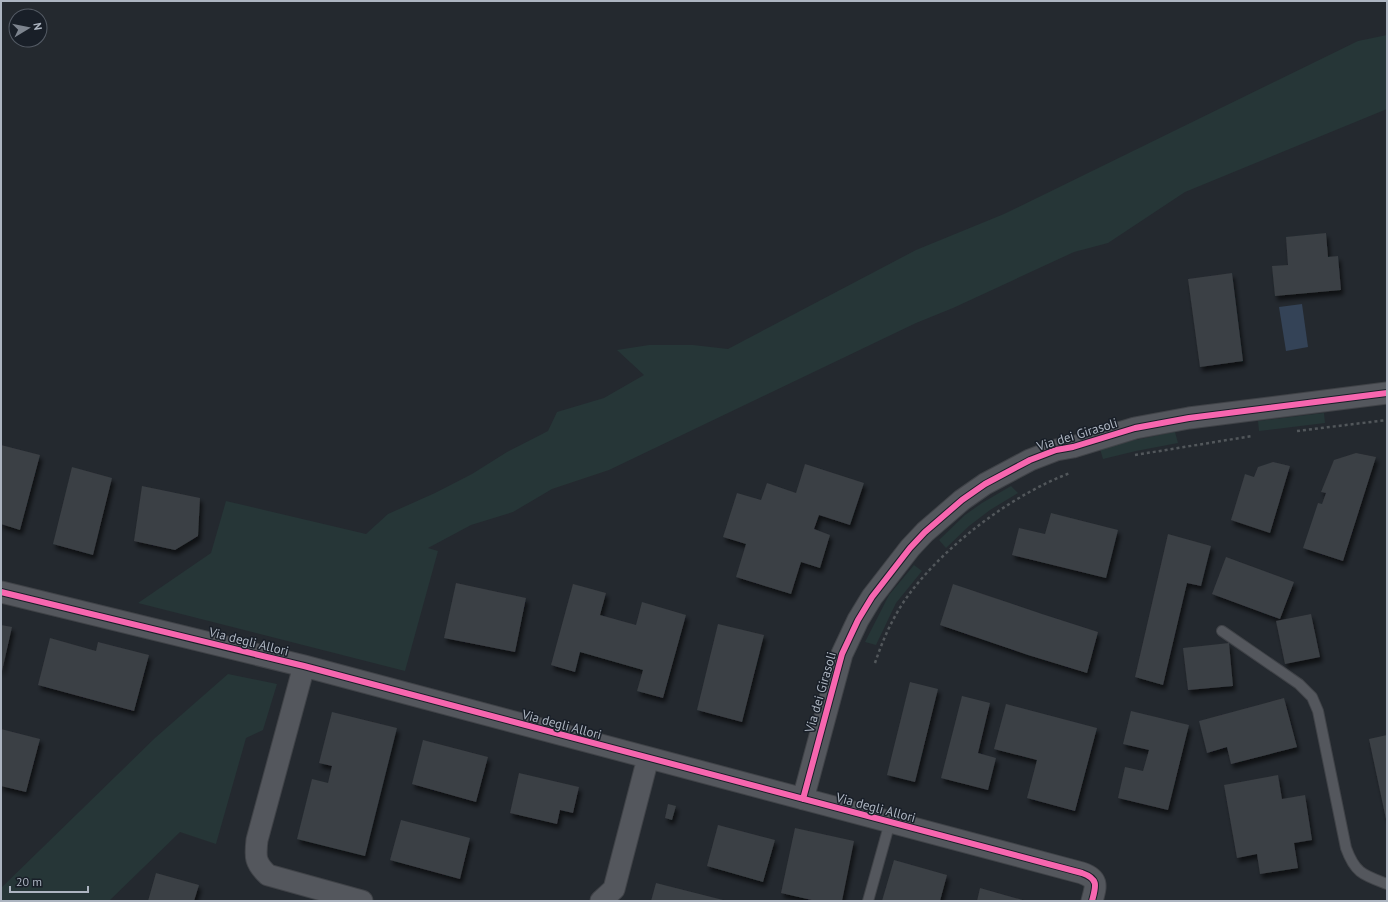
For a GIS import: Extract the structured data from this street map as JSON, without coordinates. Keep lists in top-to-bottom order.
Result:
{
  "streets": {
    "street": ["Via dei Girasoli", "Via degli Allori"]
  },
  "crossings": [
    ["Via dei Girasoli", "Via degli Allori"]
  ],
  "scale_bar": "20 m",
  "north": "right"
}
